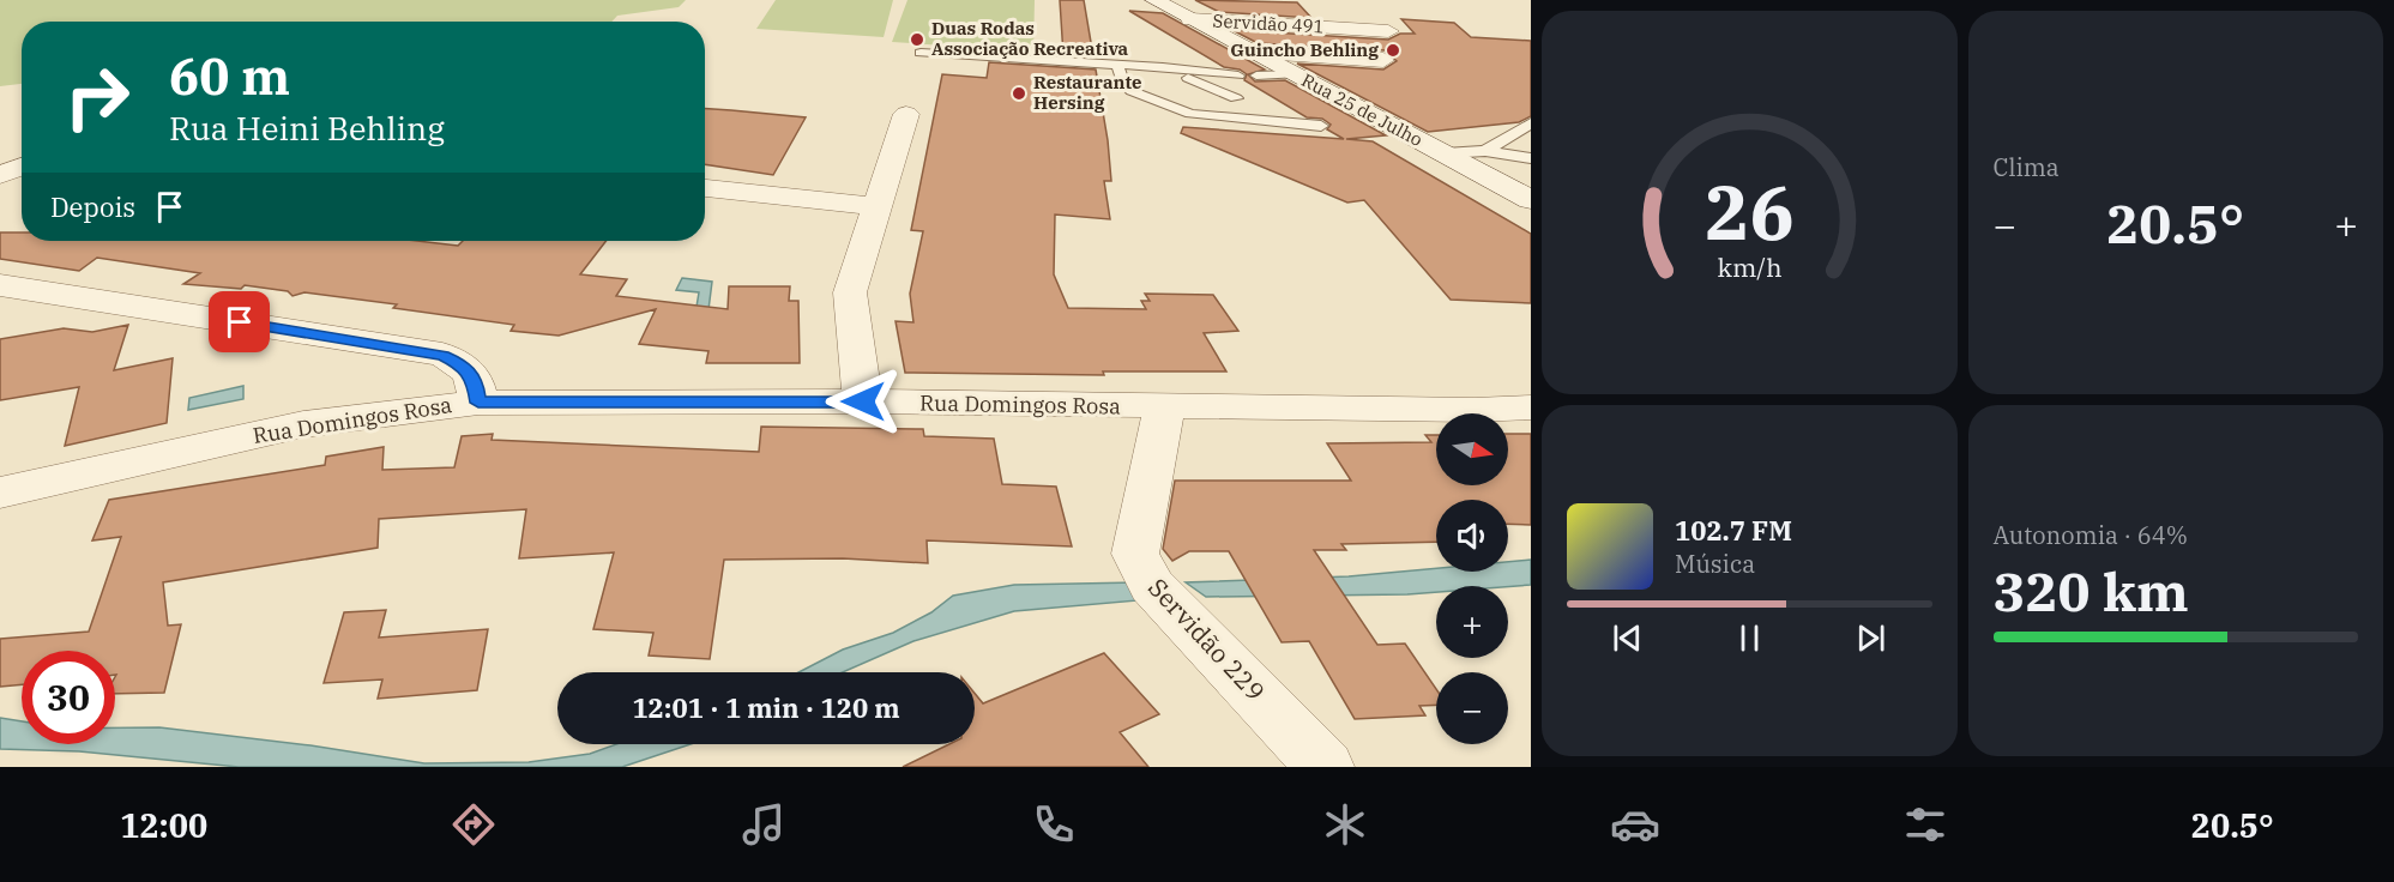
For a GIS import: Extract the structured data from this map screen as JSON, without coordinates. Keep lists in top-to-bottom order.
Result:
{
  "streets": {
    "street": [
      "Servidão 491",
      "Rua 25 de Julho",
      "Rua Domingos Rosa",
      "Servidão 229"
    ]
  },
  "crossings": [
    ["Servidão 491", "Rua 25 de Julho"],
    ["Rua Domingos Rosa", "Servidão 229"]
  ],
  "places": ["Duas Rodas Associação Recreativa", "Guincho Behling", "Restaurante Hersing"],
  "north": "right",
  "page": {
    "tile": [
      "Clima",
      ["Autonomia · 64%", "320 km"]
    ],
    "turn": ["60 m", "Rua Heini Behling"],
    "then": "Depois",
    "heat": ["−", "20.5°", "+"],
    "map_buttons": ["+", "−"],
    "song": ["102.7 FM", "Música"],
    "limit": "30",
    "trip": "12:01 · 1 min · 120 m",
    "tabs": ["12:00", "20.5°"],
    "gauge": ["26", "km/h"]
  }
}
